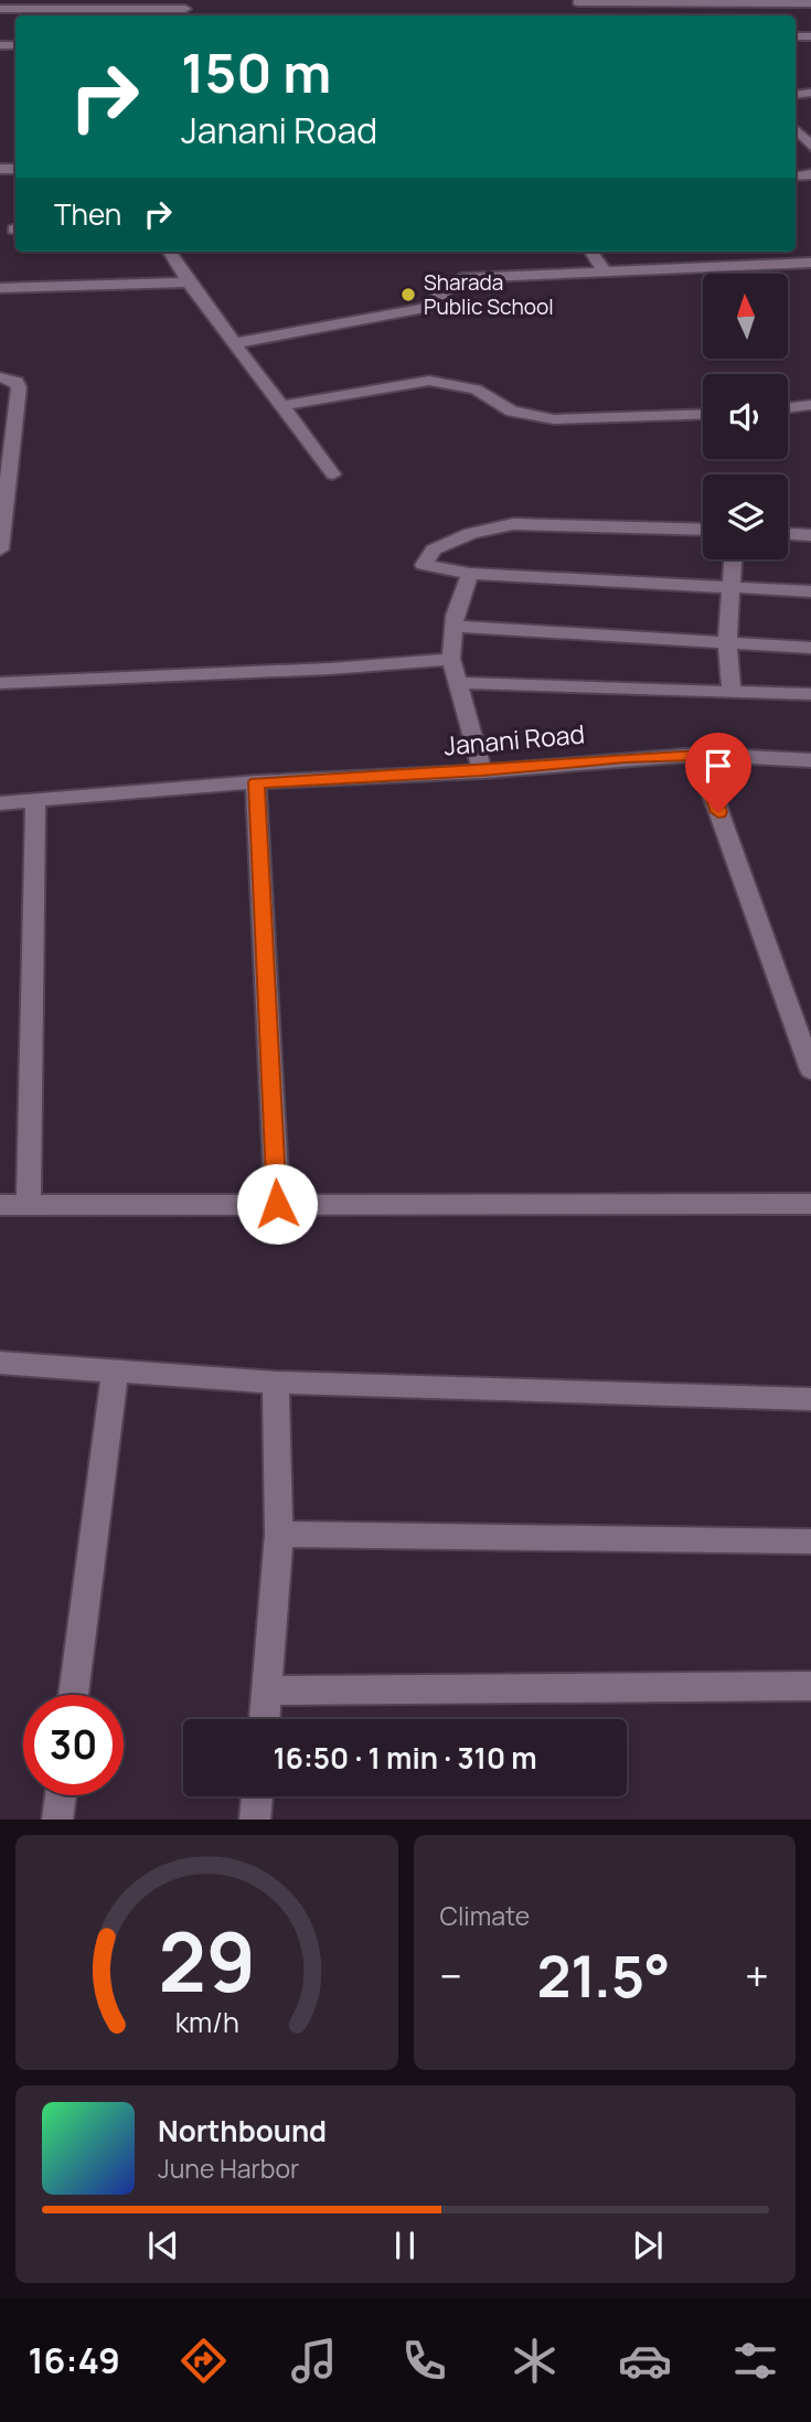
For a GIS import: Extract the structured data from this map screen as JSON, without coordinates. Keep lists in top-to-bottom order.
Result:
{
  "streets": {
    "street": ["Janani Road"]
  },
  "places": ["Sharada Public School"],
  "north": "top",
  "page": {
    "turn": ["150 m", "Janani Road"],
    "then": "Then",
    "limit": "30",
    "trip": "16:50 · 1 min · 310 m",
    "tile": "Climate",
    "heat": ["−", "21.5°", "+"],
    "song": ["Northbound", "June Harbor"],
    "tabs": "16:49",
    "gauge": ["29", "km/h"]
  }
}
